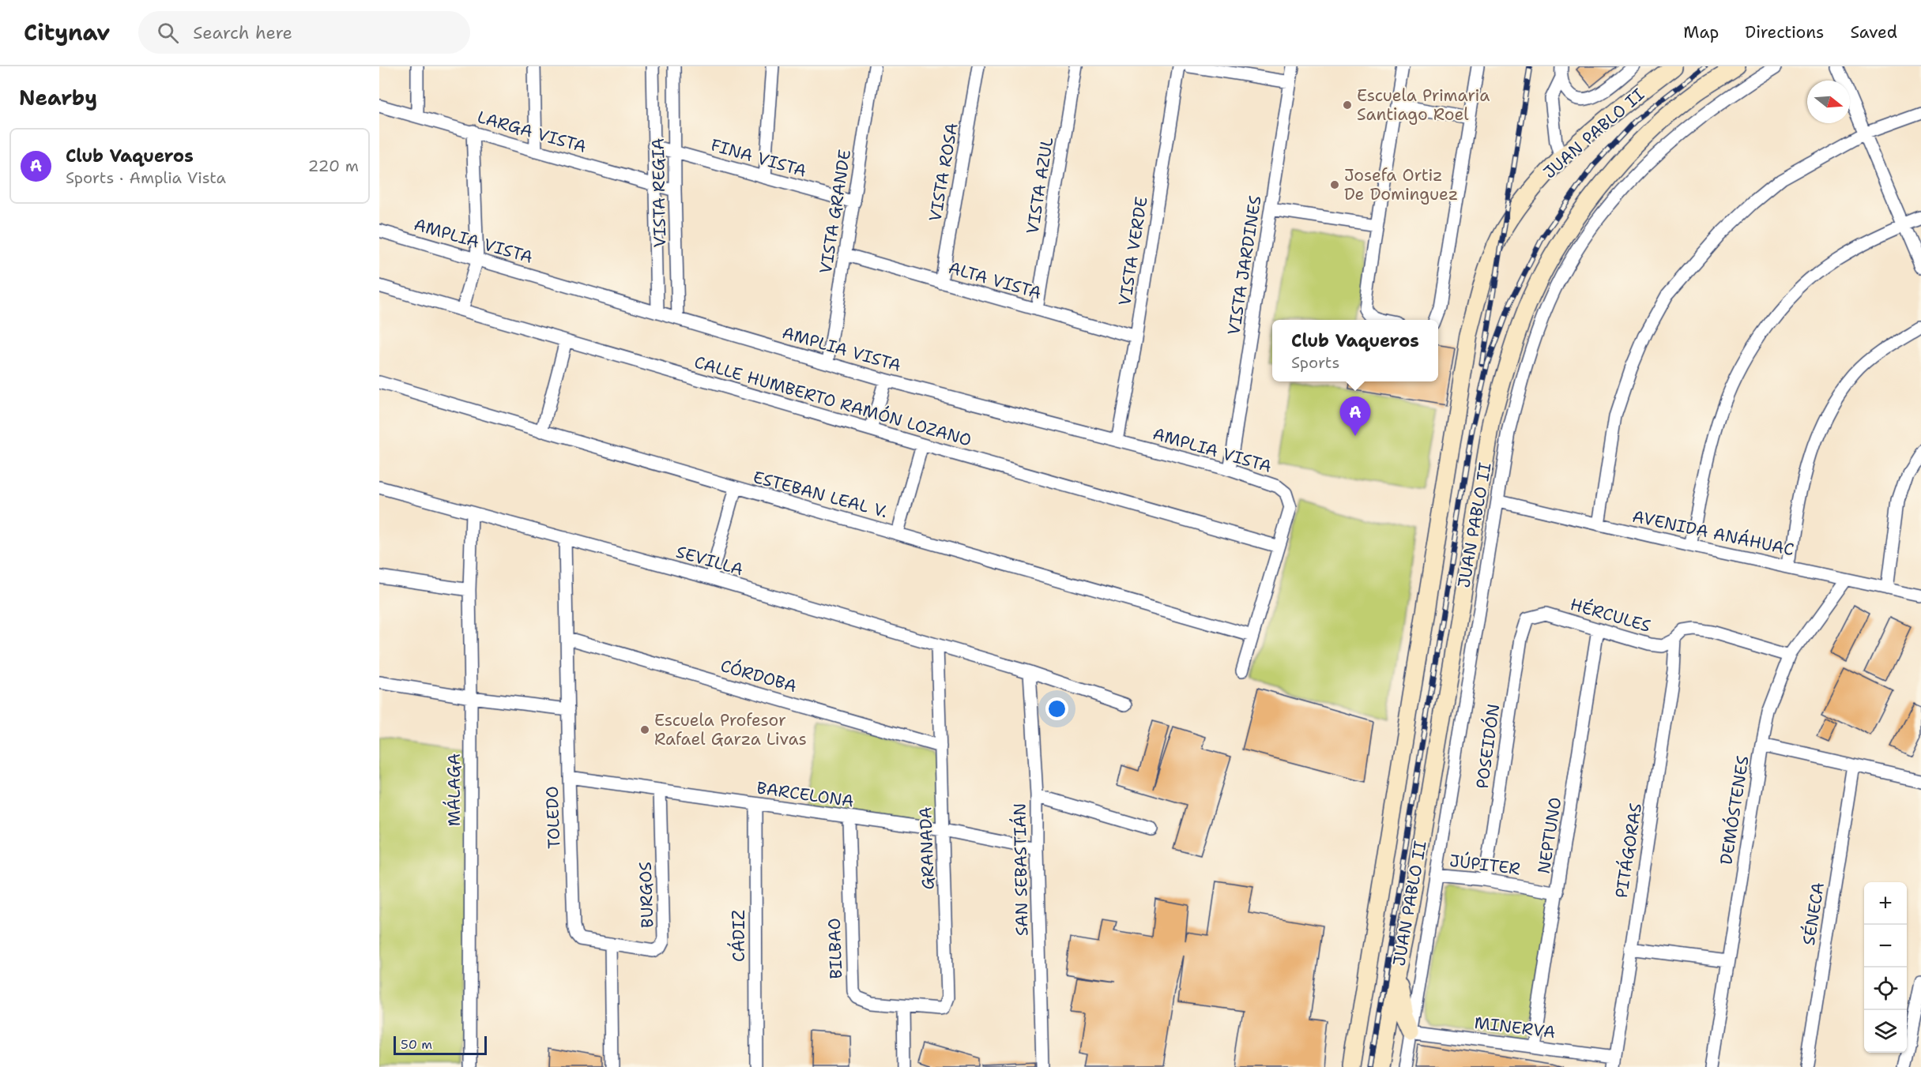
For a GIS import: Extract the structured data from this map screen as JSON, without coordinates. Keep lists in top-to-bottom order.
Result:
{
  "streets": {
    "main road": ["JUAN PABLO II"],
    "street": [
      "LARGA VISTA",
      "FINA VISTA",
      "VISTA ROSA",
      "VISTA AZUL",
      "VISTA REGIA",
      "VISTA GRANDE",
      "AMPLIA VISTA",
      "VISTA VERDE",
      "VISTA JARDINES",
      "ALTA VISTA",
      "CALLE HUMBERTO RAMÓN LOZANO",
      "ESTEBAN LEAL V.",
      "AVENIDA ANÁHUAC",
      "SEVILLA",
      "HÉRCULES",
      "CÓRDOBA",
      "POSEIDÓN",
      "MÁLAGA",
      "BARCELONA",
      "DEMÓSTENES",
      "TOLEDO",
      "NEPTUNO",
      "GRANADA",
      "PITÁGORAS",
      "JÚPITER",
      "SAN SEBASTIÁN",
      "BURGOS",
      "SÉNECA",
      "CÁDIZ",
      "BILBAO",
      "MINERVA"
    ]
  },
  "crossings": [
    ["LARGA VISTA", "VISTA REGIA"],
    ["FINA VISTA", "VISTA REGIA"],
    ["FINA VISTA", "VISTA GRANDE"],
    ["VISTA ROSA", "ALTA VISTA"],
    ["VISTA AZUL", "ALTA VISTA"],
    ["VISTA REGIA", "AMPLIA VISTA"],
    ["VISTA GRANDE", "AMPLIA VISTA"],
    ["VISTA GRANDE", "ALTA VISTA"],
    ["AMPLIA VISTA", "VISTA VERDE"],
    ["AMPLIA VISTA", "VISTA JARDINES"],
    ["AMPLIA VISTA", "CALLE HUMBERTO RAMÓN LOZANO"],
    ["VISTA VERDE", "ALTA VISTA"],
    ["AVENIDA ANÁHUAC", "DEMÓSTENES"],
    ["SEVILLA", "MÁLAGA"],
    ["SEVILLA", "TOLEDO"],
    ["SEVILLA", "GRANADA"],
    ["SEVILLA", "SAN SEBASTIÁN"],
    ["HÉRCULES", "POSEIDÓN"],
    ["HÉRCULES", "DEMÓSTENES"],
    ["HÉRCULES", "NEPTUNO"],
    ["HÉRCULES", "PITÁGORAS"],
    ["CÓRDOBA", "TOLEDO"],
    ["CÓRDOBA", "GRANADA"],
    ["POSEIDÓN", "JÚPITER"],
    ["BARCELONA", "TOLEDO"],
    ["BARCELONA", "GRANADA"],
    ["BARCELONA", "SAN SEBASTIÁN"],
    ["BARCELONA", "BURGOS"],
    ["BARCELONA", "CÁDIZ"],
    ["BARCELONA", "BILBAO"],
    ["TOLEDO", "BURGOS"],
    ["NEPTUNO", "JÚPITER"],
    ["NEPTUNO", "MINERVA"],
    ["GRANADA", "BILBAO"],
    ["PITÁGORAS", "MINERVA"]
  ],
  "places": ["Escuela Primaria Santiago Roel", "Josefa Ortiz De Dominguez", "Escuela Profesor Rafael Garza Livas"],
  "scale_bar": "50 m",
  "north": "right",
  "page": {
    "header": "Citynav",
    "search": "Search here",
    "nav": ["Map", "Directions", "Saved"],
    "heading": "Nearby",
    "list": [
      {
        "mark": "A",
        "name": "Club Vaqueros",
        "note": "Sports · Amplia Vista",
        "value": "220 m"
      }
    ],
    "popup": ["Club Vaqueros", "Sports"],
    "pins": "A",
    "map_buttons": ["+", "−"],
    "scale": "50 m"
  }
}
